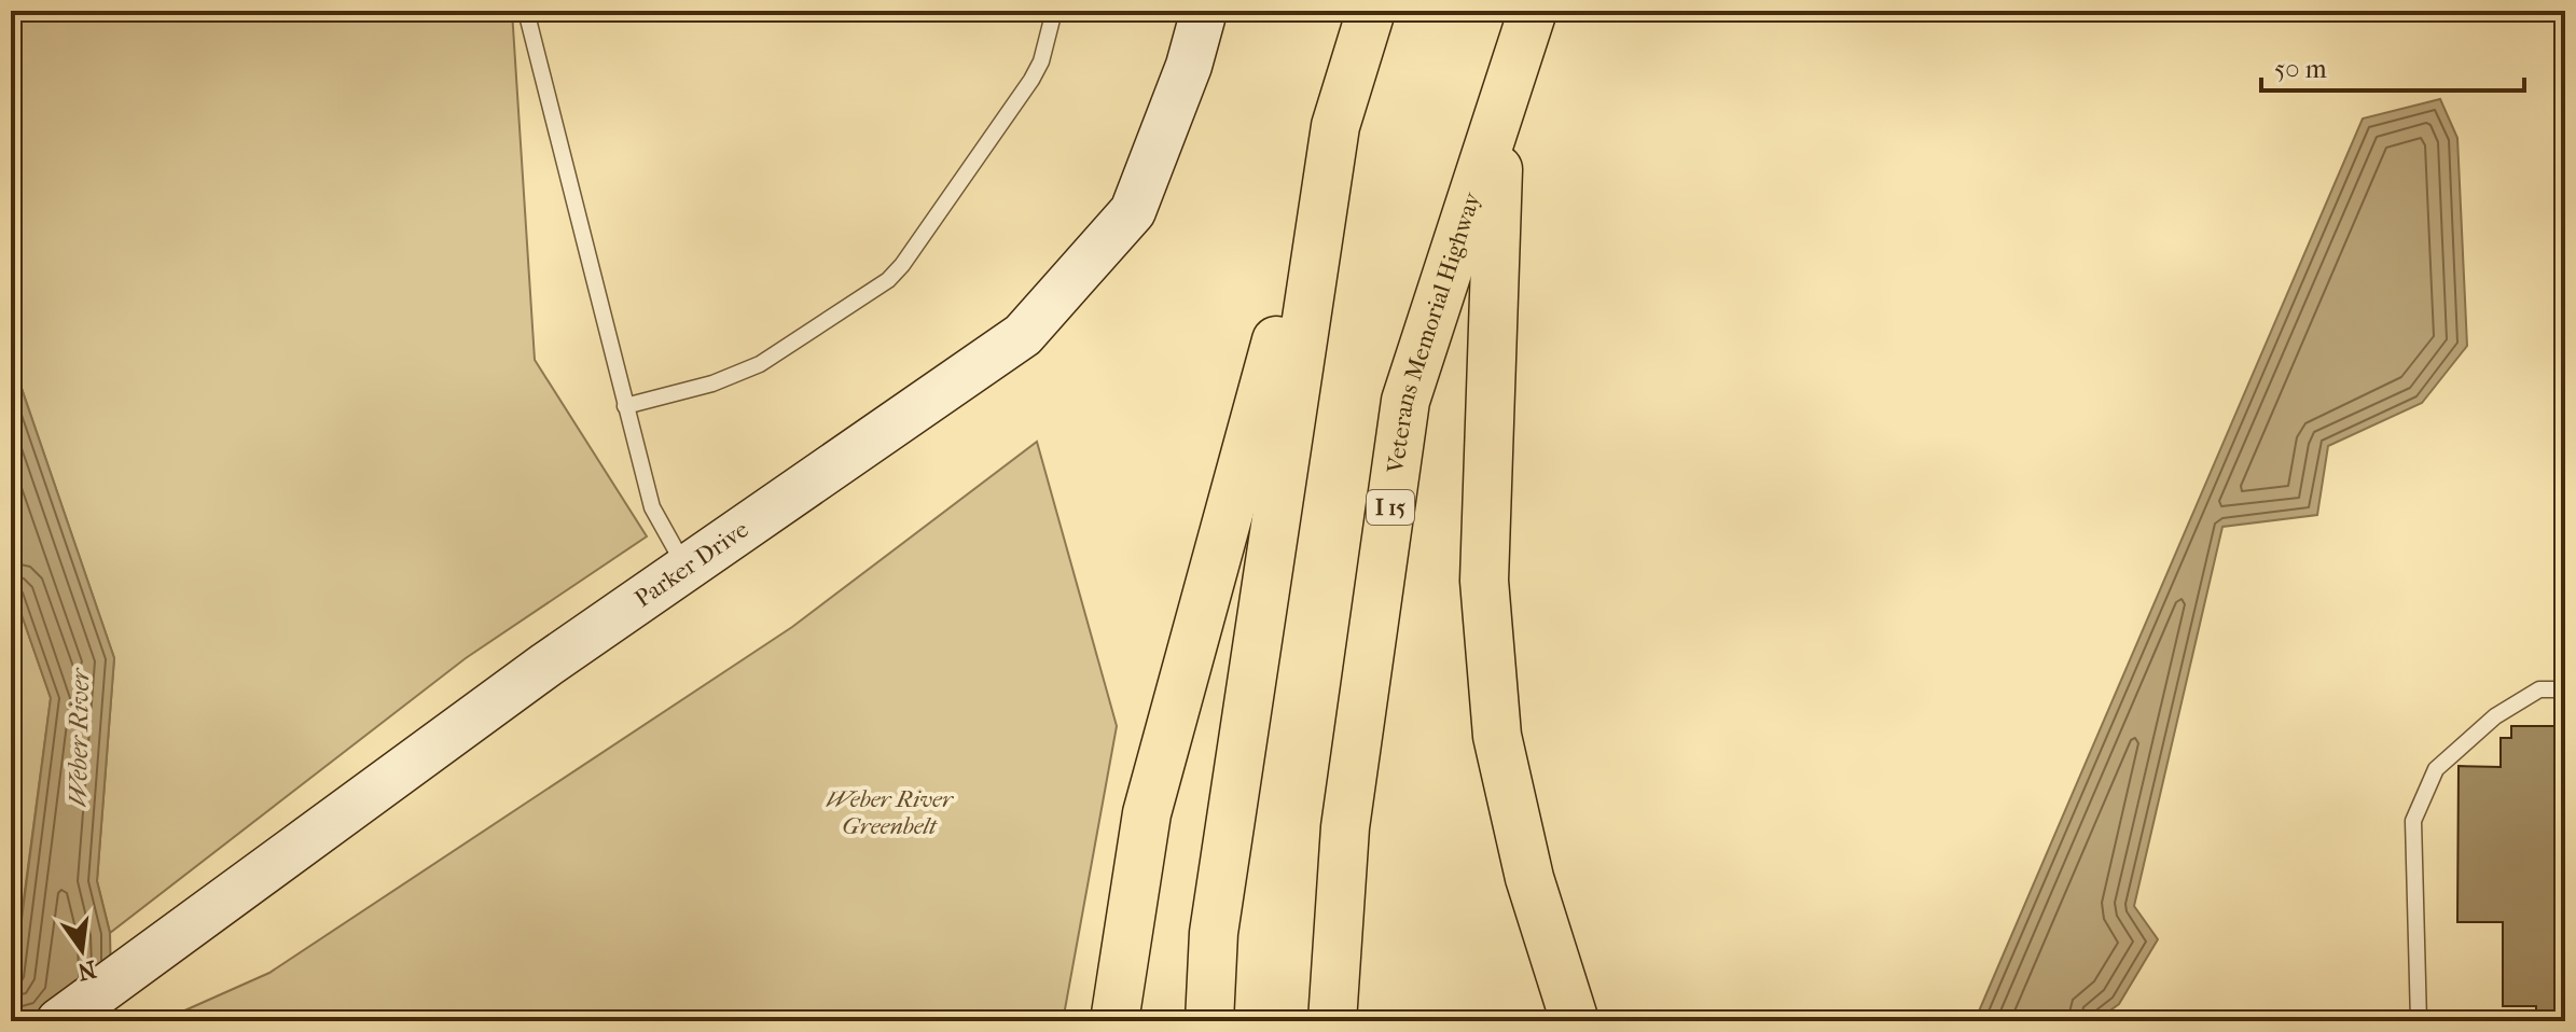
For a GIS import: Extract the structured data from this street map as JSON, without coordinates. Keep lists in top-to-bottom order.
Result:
{
  "streets": {
    "highway": ["Veterans Memorial Highway", "I 15"],
    "street": ["Parker Drive"]
  },
  "water": ["Weber River"],
  "parks": ["Weber River Greenbelt"],
  "scale_bar": "50 m",
  "north": "bottom"
}
